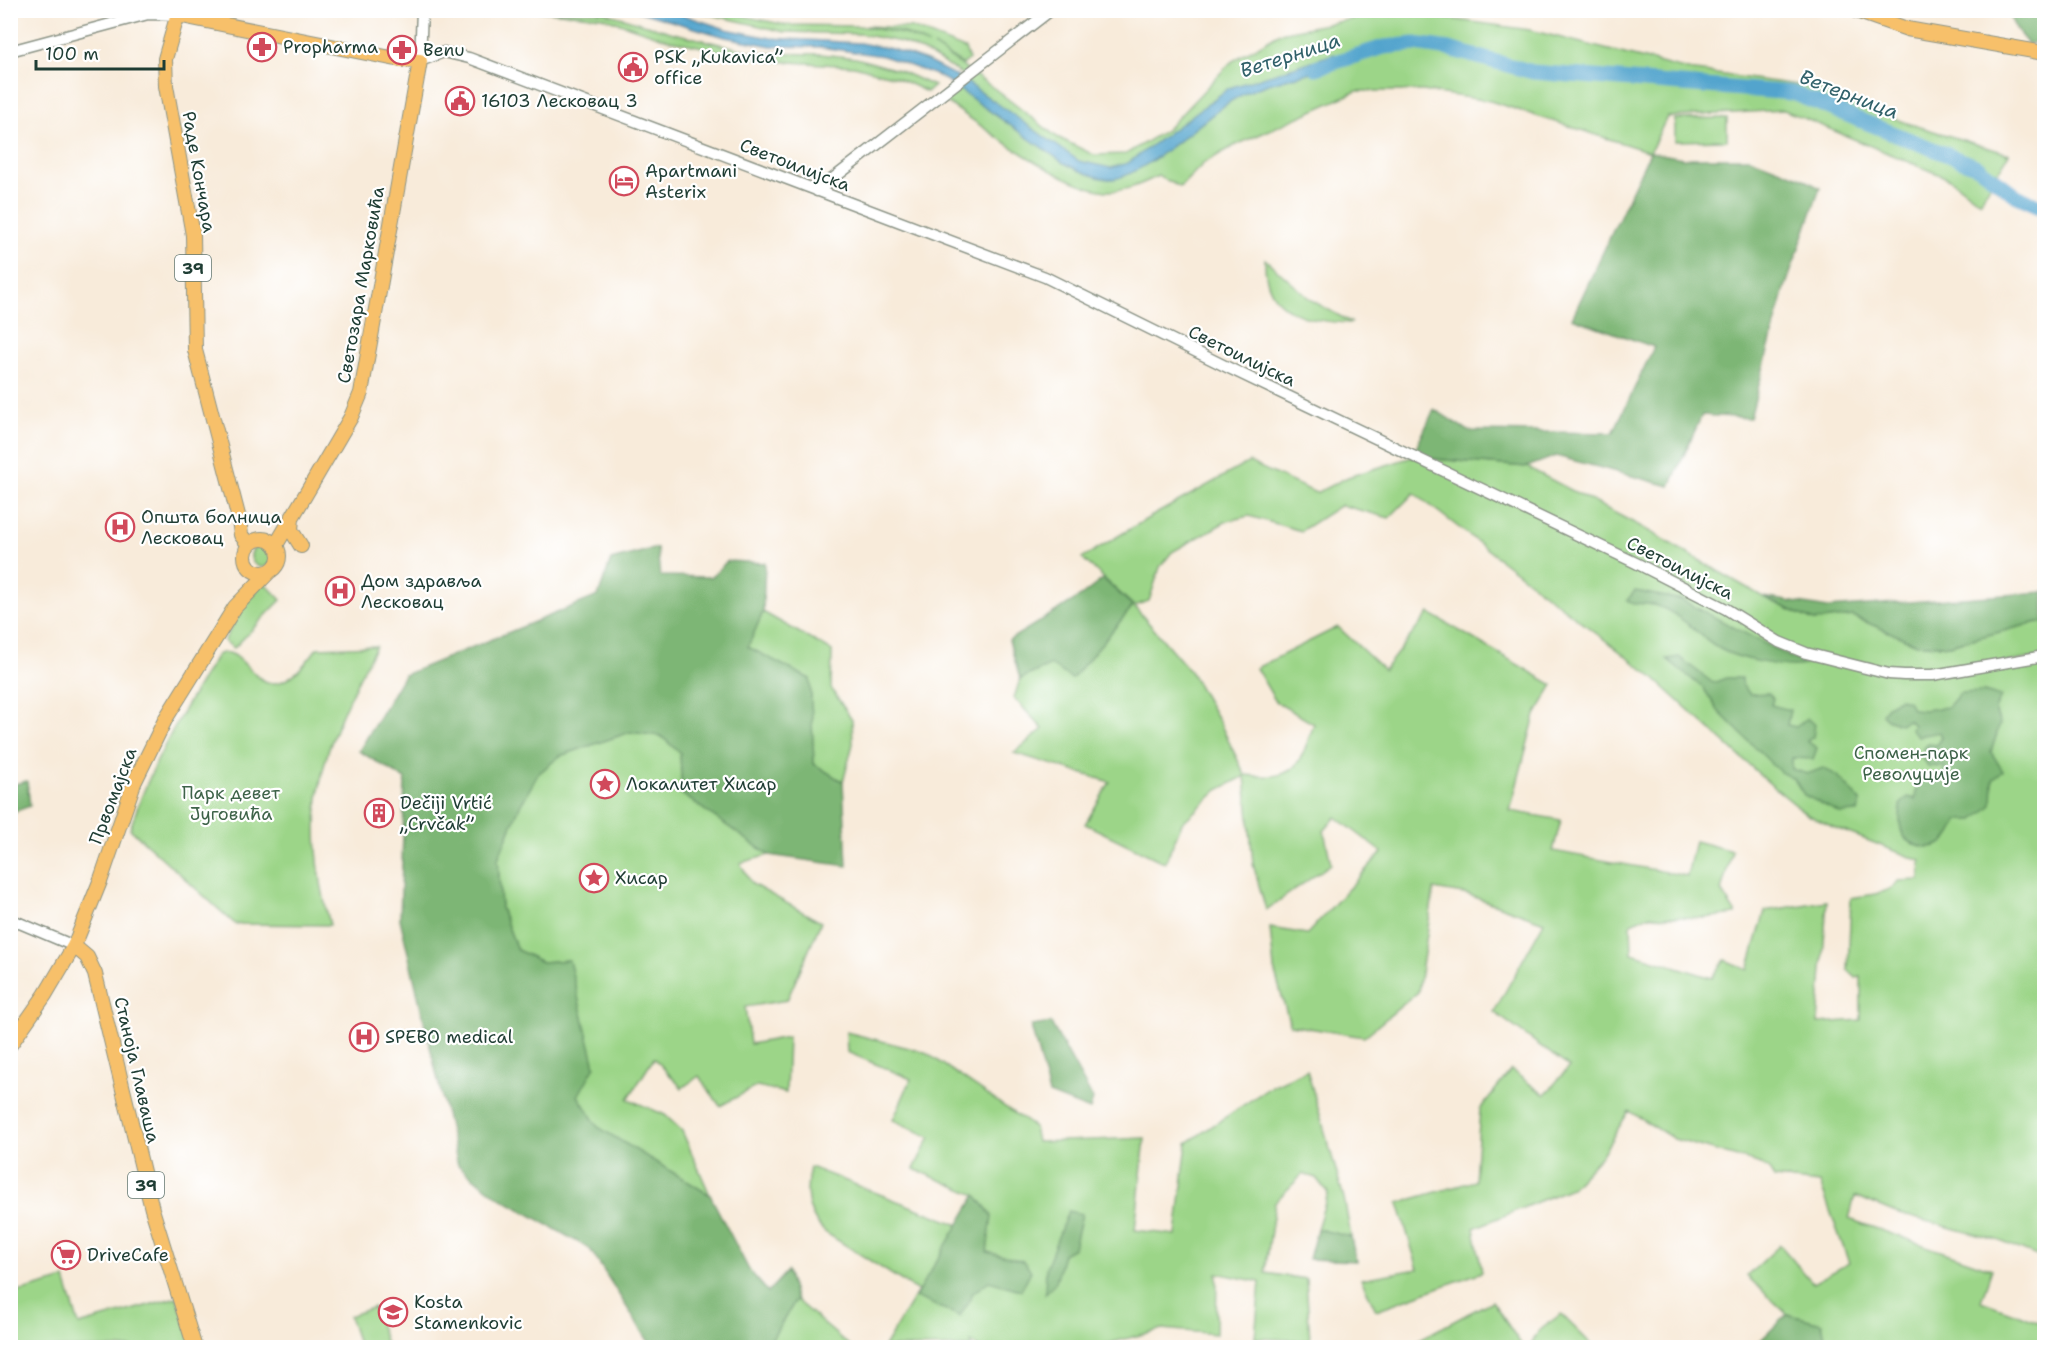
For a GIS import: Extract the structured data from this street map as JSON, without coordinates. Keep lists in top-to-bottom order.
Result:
{
  "streets": {
    "main road": [
      "Раде Кончара",
      "39",
      "Светозара Марковића",
      "Првомајска",
      "Станоја Главаша"
    ],
    "street": ["Светоилијска"]
  },
  "crossings": [
    ["Светоилијска", "Светозара Марковића"],
    ["Раде Кончара", "Светозара Марковића"],
    ["Раде Кончара", "Првомајска"],
    ["Светозара Марковића", "Првомајска"],
    ["Првомајска", "Станоја Главаша"]
  ],
  "water": ["Ветерница"],
  "parks": ["Спомен-парк Револуције", "Парк девет Југовића"],
  "places": {
    "pharmacy": ["Propharma", "Benu"],
    "public building": ["PSK „Kukavica” office", "16103 Лесковац 3"],
    "hotel": ["Apartmani Asterix"],
    "hospital": ["Општа болница Лесковац", "Дом здравља Лесковац", "SPEBO medical"],
    "place": ["Локалитет Хисар", "Хисар"],
    "building": ["Dečiji Vrtić „Crvčak”"],
    "supermarket": ["DriveCafe"],
    "school or university": ["Kosta Stamenkovic"]
  },
  "scale_bar": "100 m"
}
